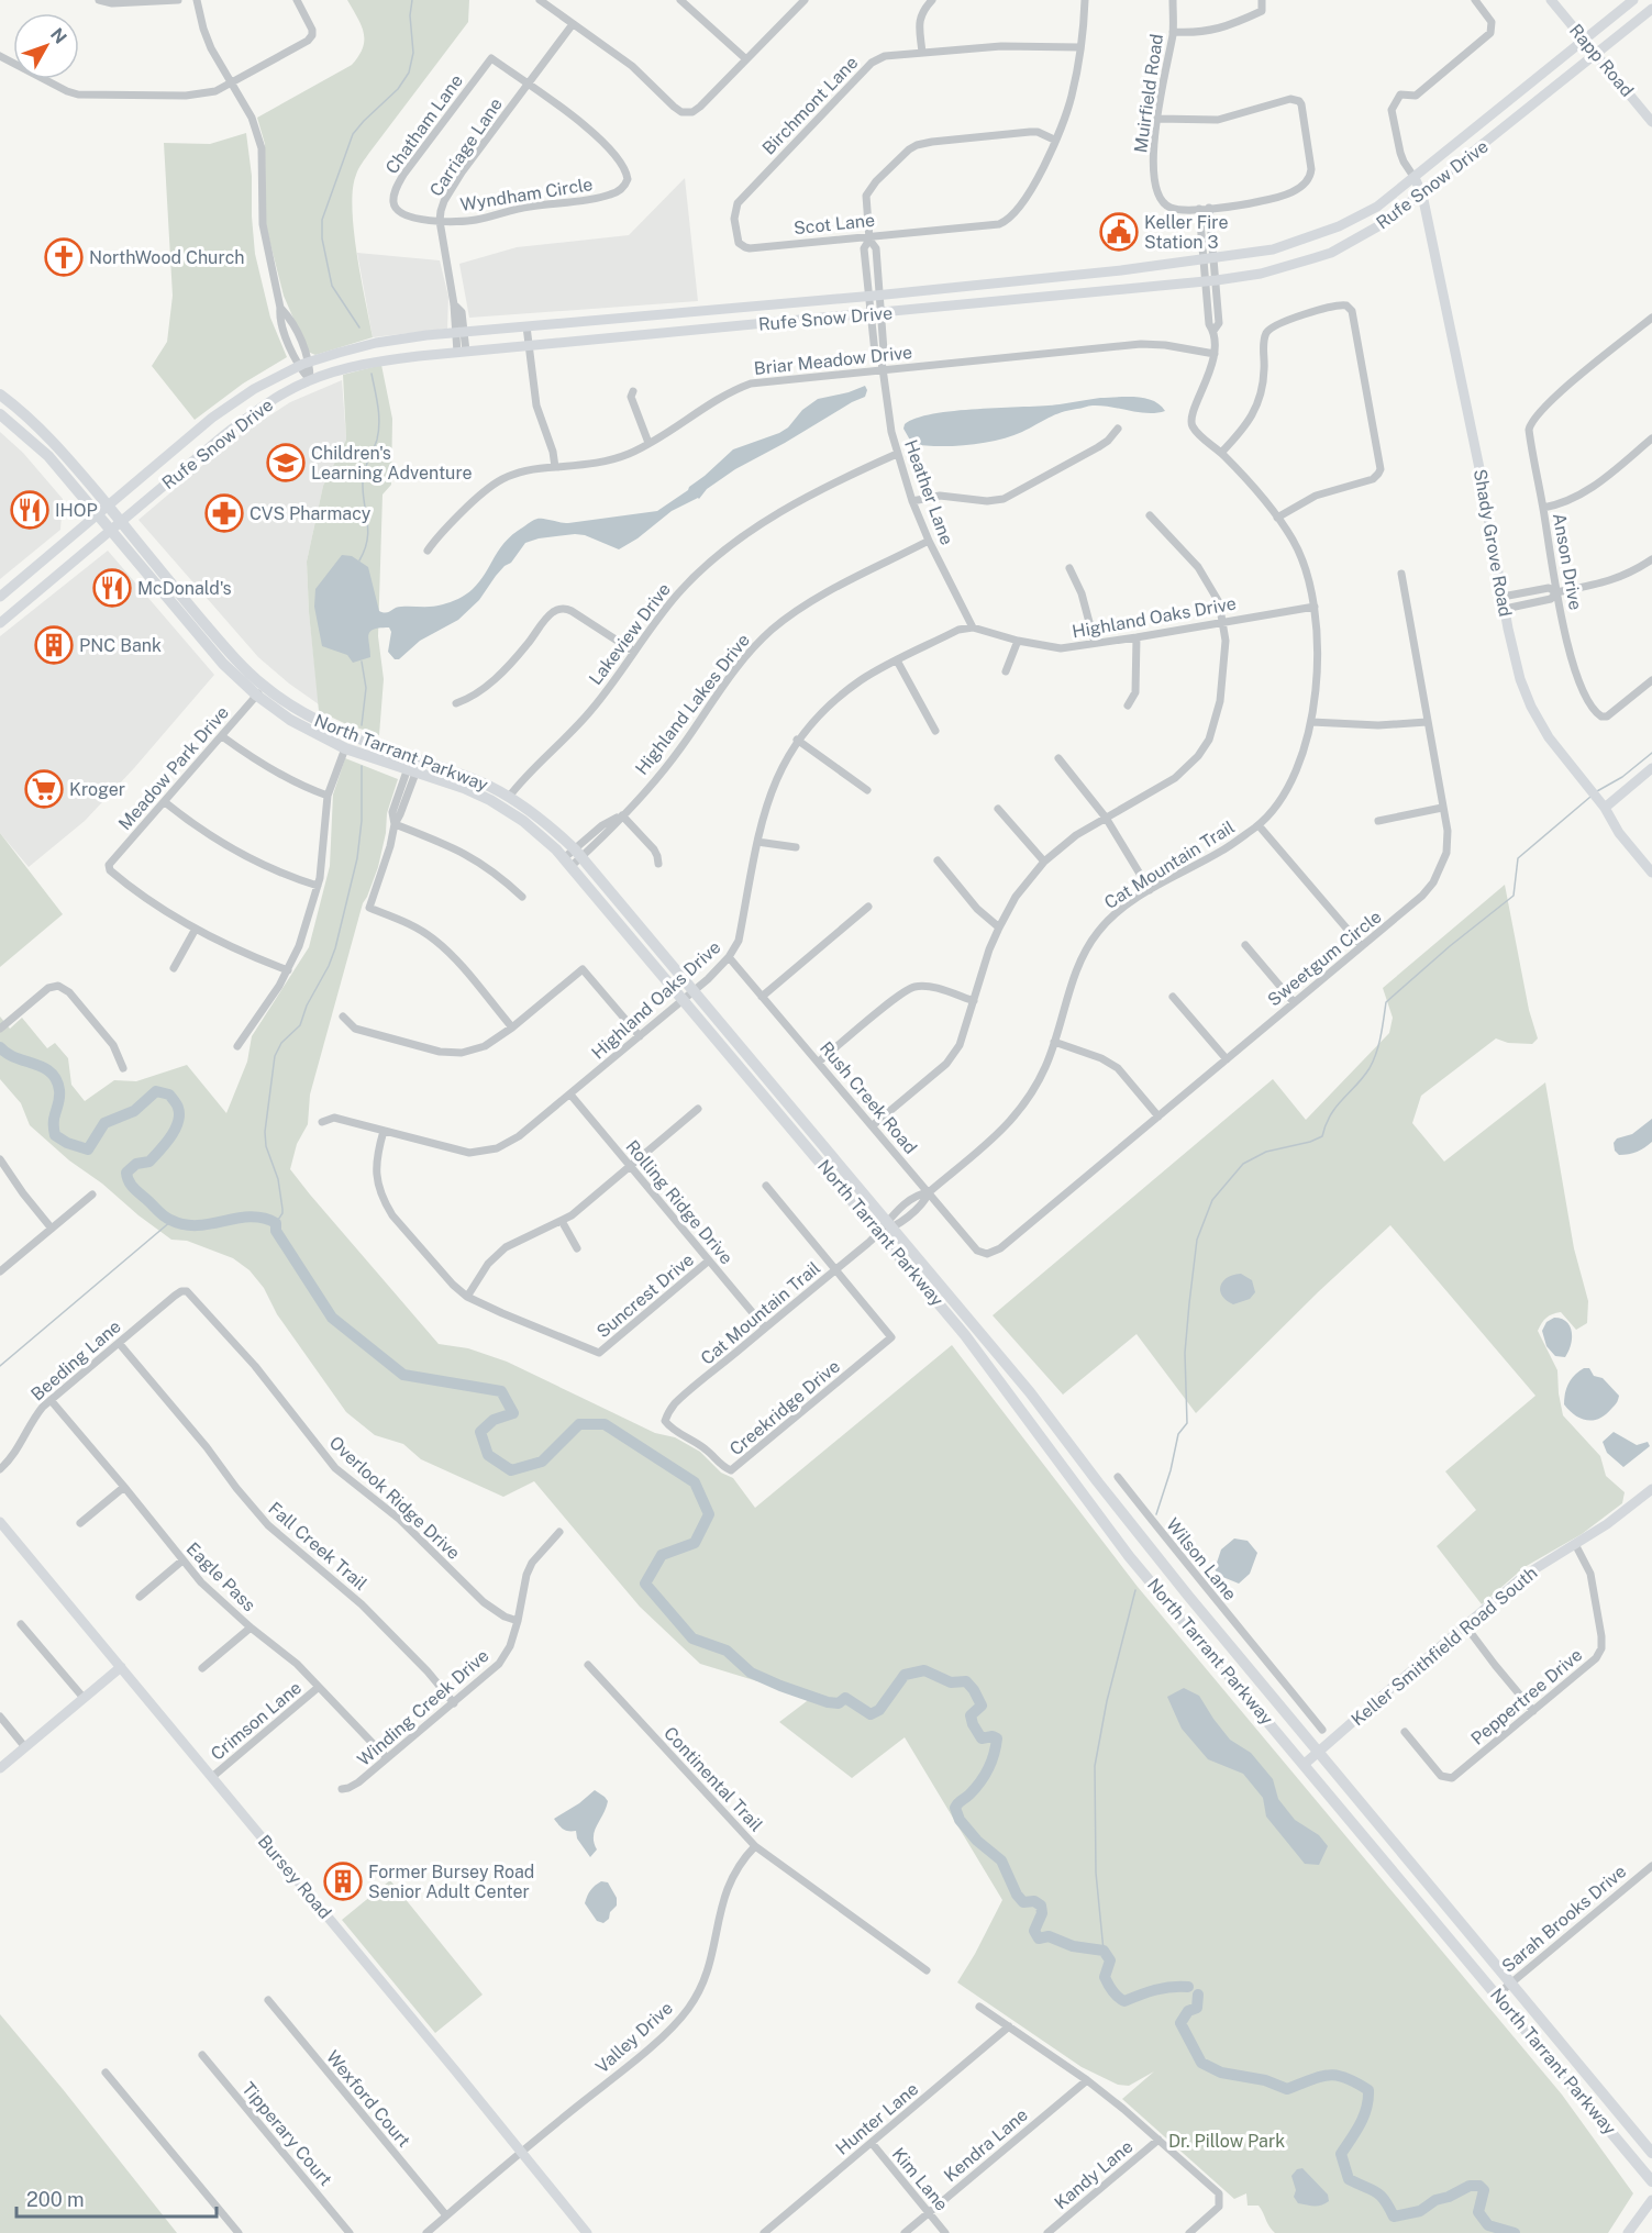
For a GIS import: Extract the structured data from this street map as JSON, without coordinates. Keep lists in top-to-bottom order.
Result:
{
  "streets": {
    "main road": [
      "Rapp Road",
      "Rufe Snow Drive",
      "Shady Grove Road",
      "North Tarrant Parkway",
      "Keller Smithfield Road South",
      "Bursey Road"
    ],
    "street": [
      "Muirfield Road",
      "Birchmont Lane",
      "Chatham Lane",
      "Carriage Lane",
      "Wyndham Circle",
      "Scot Lane",
      "Briar Meadow Drive",
      "Heather Lane",
      "Anson Drive",
      "Highland Oaks Drive",
      "Lakeview Drive",
      "Highland Lakes Drive",
      "Meadow Park Drive",
      "Cat Mountain Trail",
      "Sweetgum Circle",
      "Rush Creek Road",
      "Rolling Ridge Drive",
      "Suncrest Drive",
      "Beeding Lane",
      "Creekridge Drive",
      "Overlook Ridge Drive",
      "Fall Creek Trail",
      "Wilson Lane",
      "Eagle Pass",
      "Peppertree Drive",
      "Winding Creek Drive",
      "Crimson Lane",
      "Continental Trail",
      "Sarah Brooks Drive",
      "Valley Drive",
      "Wexford Court",
      "Hunter Lane",
      "Tipperary Court",
      "Kendra Lane",
      "Kandy Lane",
      "Kim Lane"
    ]
  },
  "crossings": [
    ["Rapp Road", "Rufe Snow Drive"],
    ["Muirfield Road", "Cat Mountain Trail"],
    ["Birchmont Lane", "Scot Lane"],
    ["Chatham Lane", "Carriage Lane"],
    ["Chatham Lane", "Wyndham Circle"],
    ["Carriage Lane", "Rufe Snow Drive"],
    ["Carriage Lane", "Wyndham Circle"],
    ["Rufe Snow Drive", "Heather Lane"],
    ["Rufe Snow Drive", "Shady Grove Road"],
    ["Rufe Snow Drive", "North Tarrant Parkway"],
    ["Rufe Snow Drive", "Cat Mountain Trail"],
    ["Scot Lane", "Heather Lane"],
    ["Briar Meadow Drive", "Heather Lane"],
    ["Briar Meadow Drive", "Cat Mountain Trail"],
    ["Heather Lane", "Highland Oaks Drive"],
    ["Heather Lane", "Lakeview Drive"],
    ["Heather Lane", "Highland Lakes Drive"],
    ["Highland Oaks Drive", "North Tarrant Parkway"],
    ["Highland Oaks Drive", "Cat Mountain Trail"],
    ["Highland Oaks Drive", "Rush Creek Road"],
    ["Highland Oaks Drive", "Rolling Ridge Drive"],
    ["Lakeview Drive", "North Tarrant Parkway"],
    ["Highland Lakes Drive", "North Tarrant Parkway"],
    ["North Tarrant Parkway", "Meadow Park Drive"],
    ["North Tarrant Parkway", "Cat Mountain Trail"],
    ["North Tarrant Parkway", "Keller Smithfield Road South"],
    ["North Tarrant Parkway", "Sarah Brooks Drive"],
    ["Cat Mountain Trail", "Rush Creek Road"],
    ["Cat Mountain Trail", "Rolling Ridge Drive"],
    ["Cat Mountain Trail", "Creekridge Drive"],
    ["Sweetgum Circle", "Rush Creek Road"],
    ["Rolling Ridge Drive", "Suncrest Drive"],
    ["Beeding Lane", "Overlook Ridge Drive"],
    ["Beeding Lane", "Fall Creek Trail"],
    ["Beeding Lane", "Eagle Pass"],
    ["Overlook Ridge Drive", "Winding Creek Drive"],
    ["Fall Creek Trail", "Winding Creek Drive"],
    ["Eagle Pass", "Winding Creek Drive"],
    ["Eagle Pass", "Crimson Lane"],
    ["Keller Smithfield Road South", "Peppertree Drive"],
    ["Crimson Lane", "Bursey Road"],
    ["Continental Trail", "Valley Drive"],
    ["Bursey Road", "Valley Drive"],
    ["Valley Drive", "Wexford Court"],
    ["Hunter Lane", "Kim Lane"],
    ["Kendra Lane", "Kim Lane"]
  ],
  "parks": ["Dr. Pillow Park"],
  "places": {
    "public building": ["Keller Fire Station 3"],
    "church": ["NorthWood Church"],
    "school or university": ["Children's Learning Adventure"],
    "restaurant": ["IHOP", "McDonald's"],
    "pharmacy": ["CVS Pharmacy"],
    "building": ["PNC Bank", "Former Bursey Road Senior Adult Center"],
    "supermarket": ["Kroger"]
  },
  "scale_bar": "200 m",
  "north": "top right"
}
